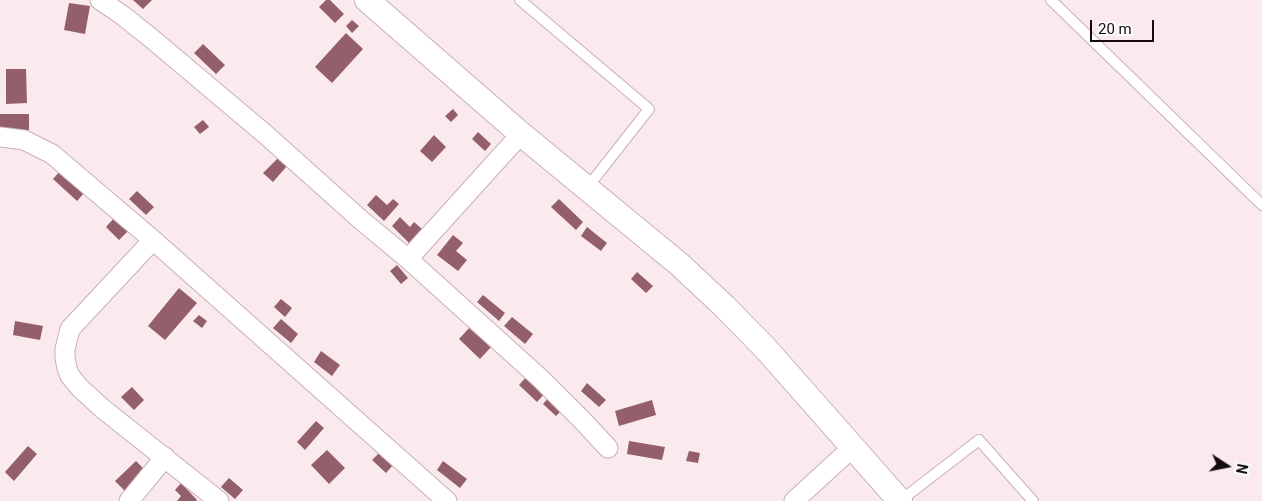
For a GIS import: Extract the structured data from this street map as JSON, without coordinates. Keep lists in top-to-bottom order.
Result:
{
  "scale_bar": "20 m",
  "north": "right"
}
